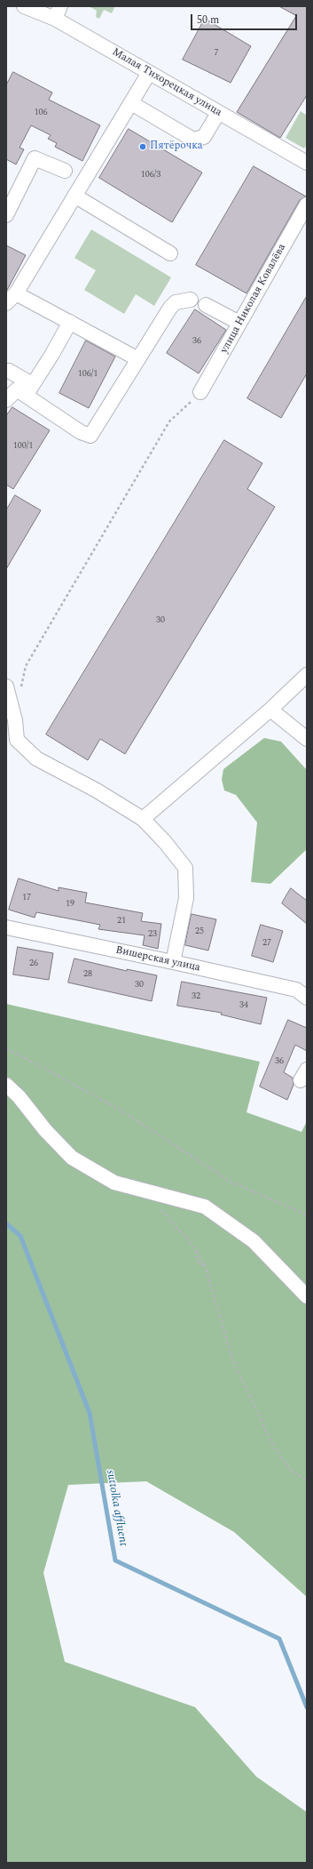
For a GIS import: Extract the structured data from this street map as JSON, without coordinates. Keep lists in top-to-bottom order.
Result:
{
  "streets": {
    "street": ["Малая Тихорецкая улица", "улица Николая Ковалёва", "Вишерская улица"]
  },
  "water": ["suttolka affluent"],
  "places": ["Пятёрочка"],
  "house_numbers": [
    "7",
    "106",
    "106/3",
    "36",
    "106/1",
    "100/1",
    "30",
    "17",
    "19",
    "21",
    "25",
    "23",
    "27",
    "26",
    "28",
    "30",
    "32",
    "34",
    "36"
  ],
  "scale_bar": "50 m"
}
